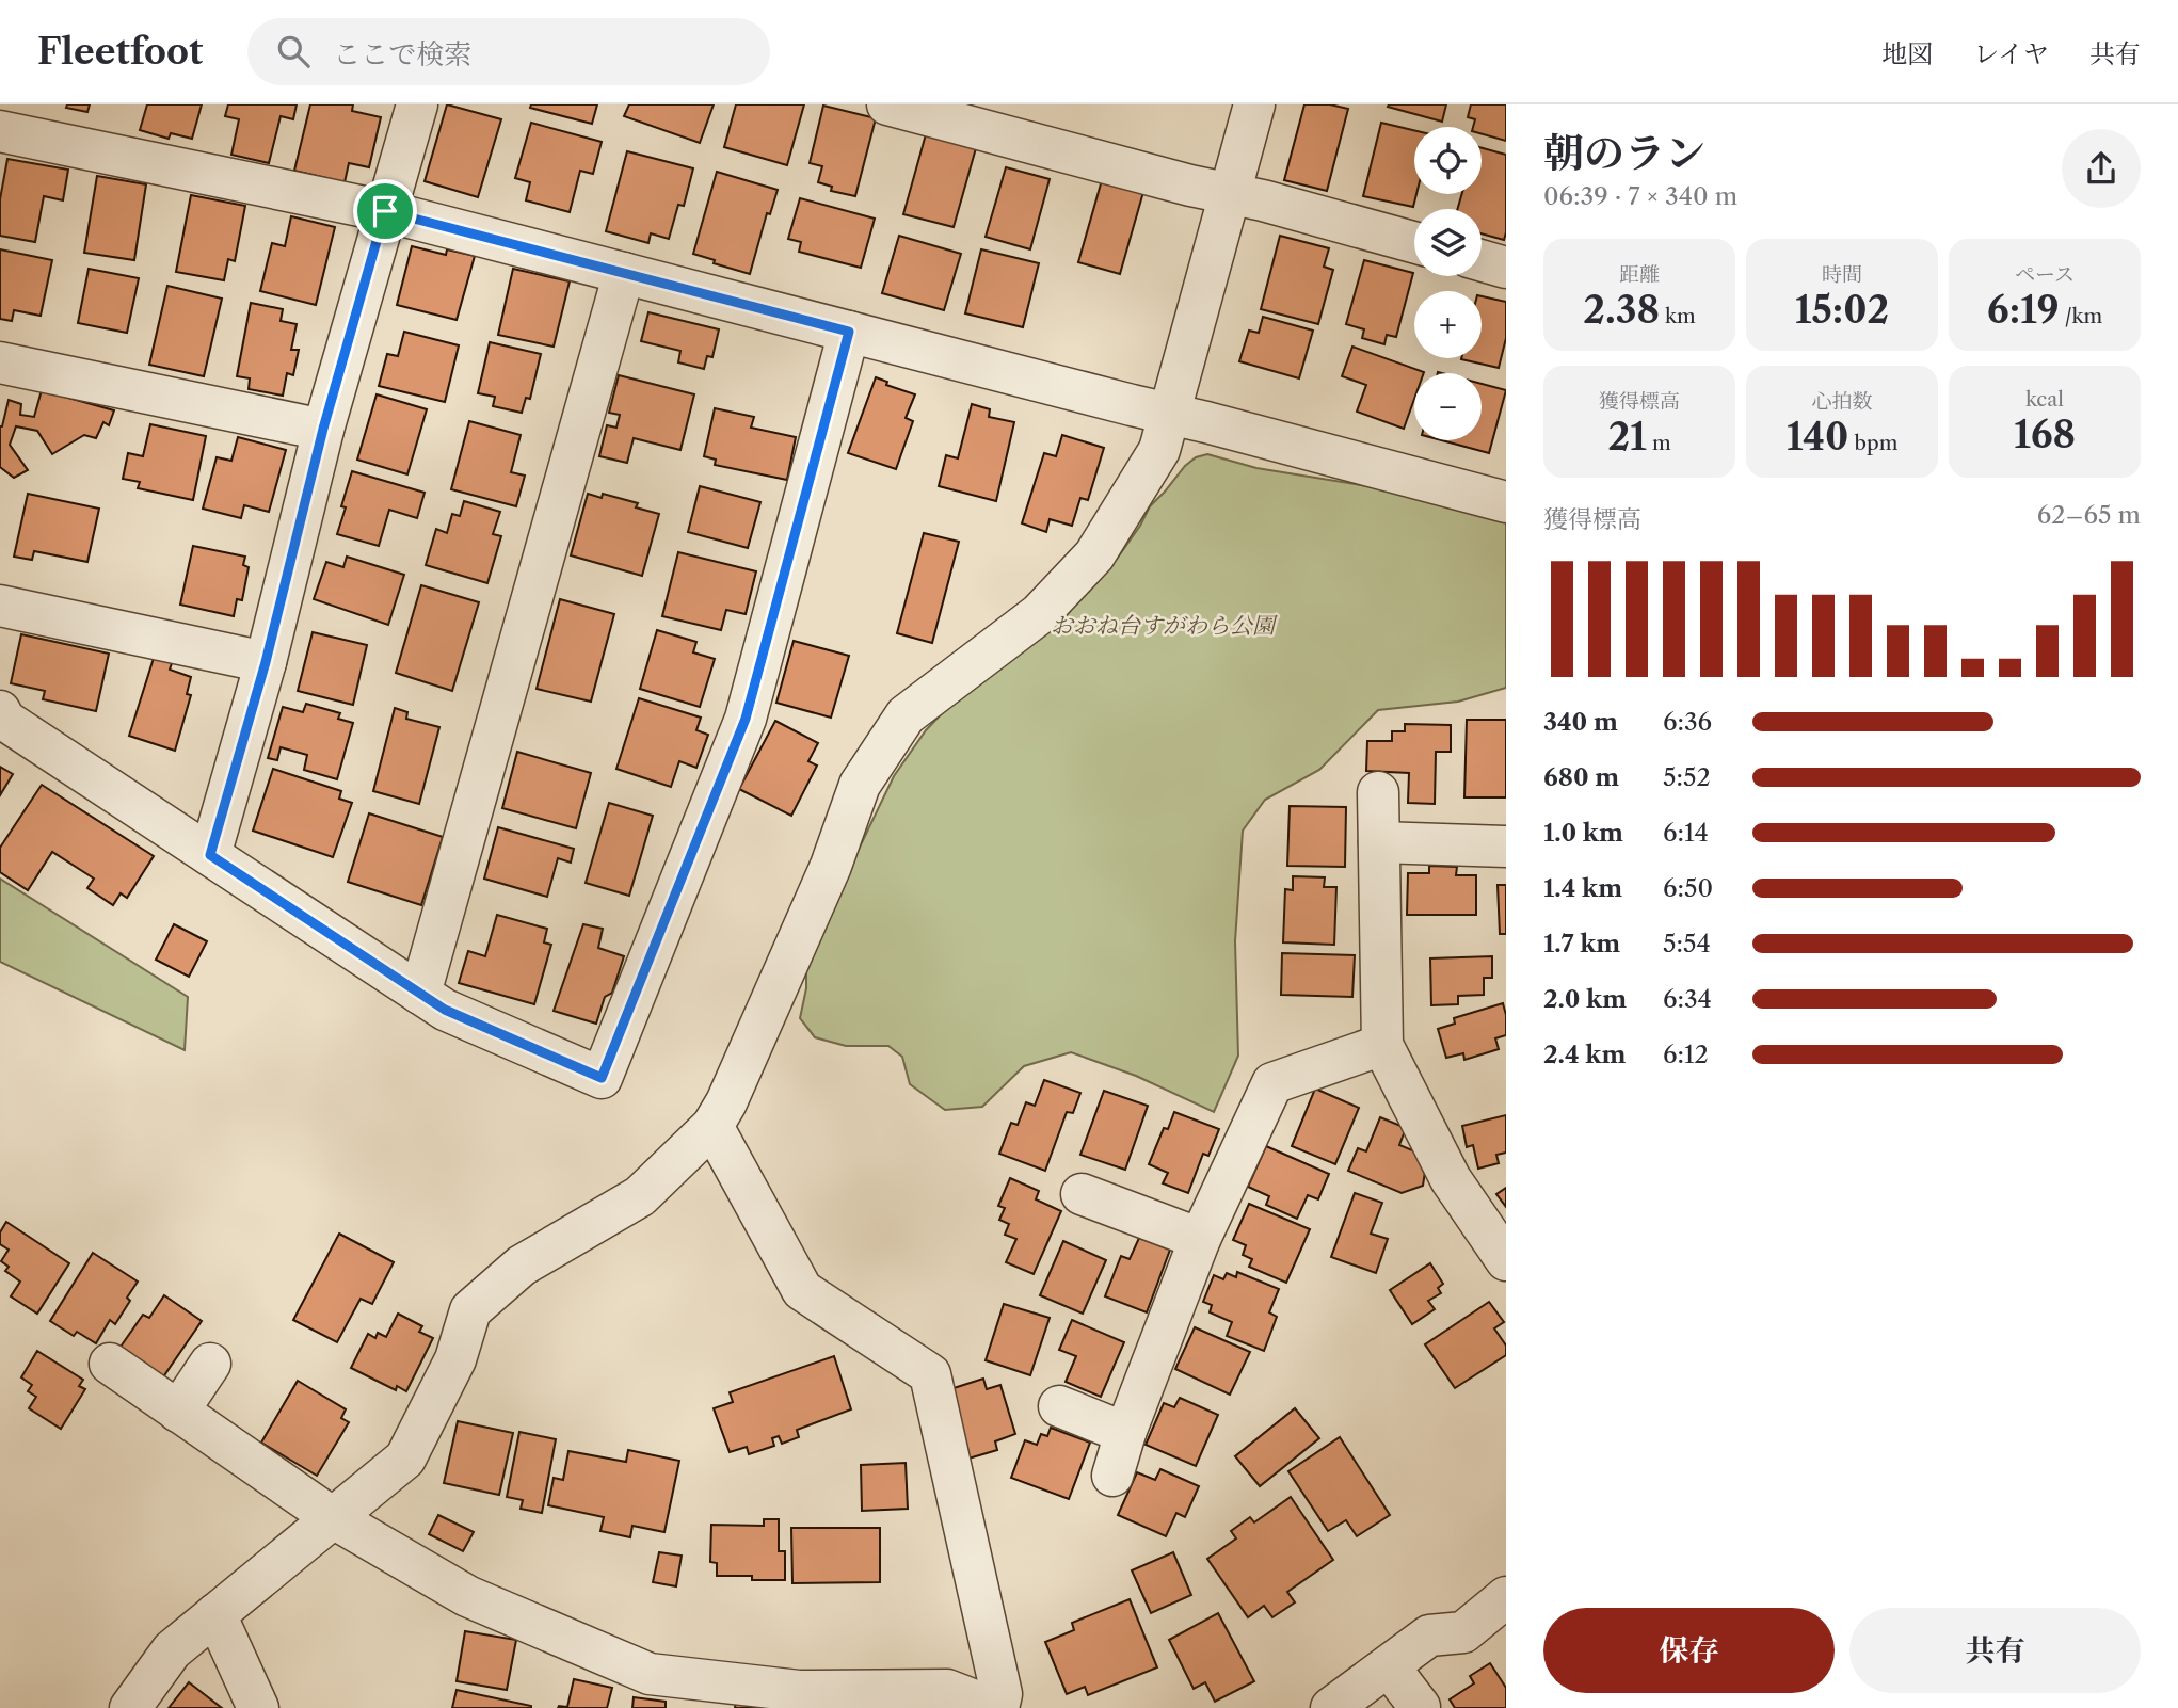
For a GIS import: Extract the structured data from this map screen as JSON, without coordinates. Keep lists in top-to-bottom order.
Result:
{
  "parks": ["おおね台すがわら公園"],
  "page": {
    "header": "Fleetfoot",
    "search": "ここで検索",
    "nav": ["地図", "レイヤ", "共有"],
    "heading": ["朝のラン", "06:39 · 7 × 340 m"],
    "map_buttons": ["+", "−"],
    "stats": [
      ["距離", "2.38 km"],
      ["時間", "15:02"],
      ["ペース", "6:19 /km"],
      ["獲得標高", "21 m"],
      ["心拍数", "140 bpm"],
      ["kcal", "168"]
    ],
    "chart": ["獲得標高", "62–65 m"],
    "list": [
      {
        "name": "340 m",
        "note": "6:36"
      },
      {
        "name": "680 m",
        "note": "5:52"
      },
      {
        "name": "1.0 km",
        "note": "6:14"
      },
      {
        "name": "1.4 km",
        "note": "6:50"
      },
      {
        "name": "1.7 km",
        "note": "5:54"
      },
      {
        "name": "2.0 km",
        "note": "6:34"
      },
      {
        "name": "2.4 km",
        "note": "6:12"
      }
    ],
    "buttons": ["保存", "共有"]
  }
}
